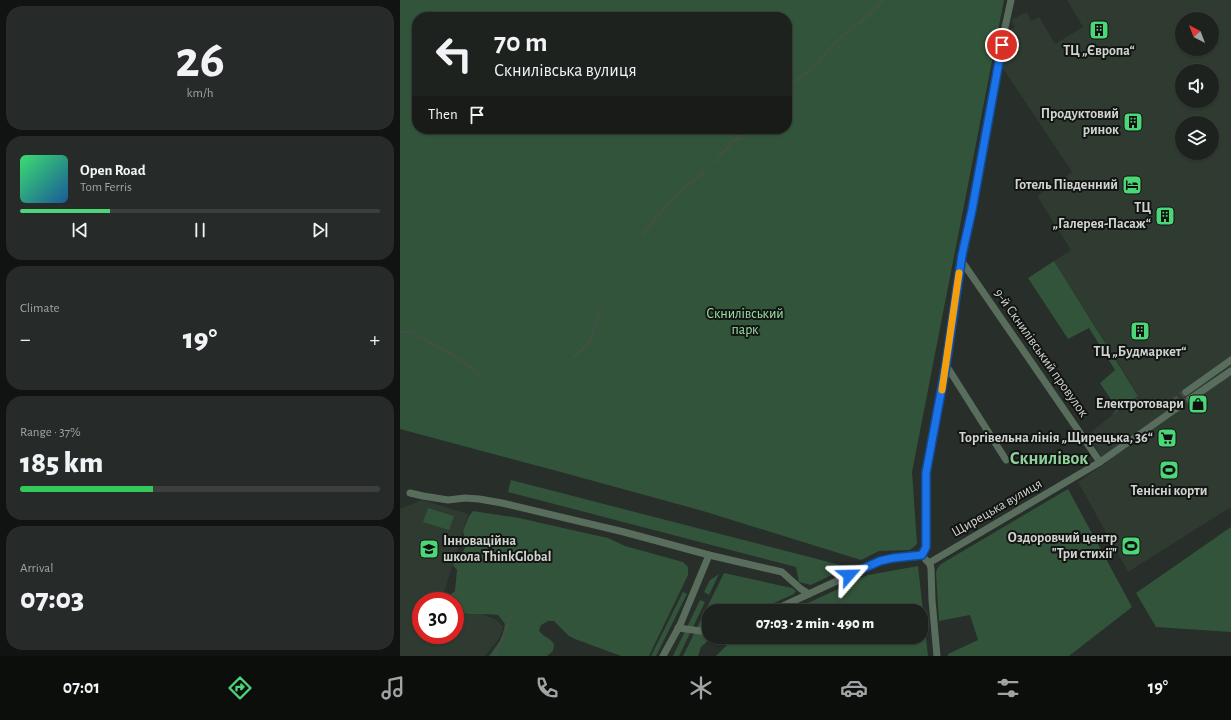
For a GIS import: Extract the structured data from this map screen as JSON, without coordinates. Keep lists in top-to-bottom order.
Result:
{
  "streets": {
    "street": ["9-й Скнилівський провулок", "Щирецька вулиця"]
  },
  "crossings": [
    ["9-й Скнилівський провулок", "Щирецька вулиця"]
  ],
  "districts": ["Скнилівок"],
  "parks": ["Скнилівський парк"],
  "places": {
    "building": [
      "ТЦ „Європа“",
      "Продуктовий ринок",
      "ТЦ „Галерея-Пасаж“",
      "ТЦ „Будмаркет“"
    ],
    "hotel": ["Готель Південний"],
    "shop": ["Електротовари"],
    "supermarket": ["Торгівельна лінія „Щирецька, 36“"],
    "sports": ["Тенісні корти", "Оздоровчий центр \"Три стихії\""],
    "school or university": ["Інноваційна школа ThinkGlobal"]
  },
  "north": "top left",
  "page": {
    "tile": [
      ["26", "km/h"],
      "Climate",
      ["Range · 37%", "185 km"],
      ["Arrival", "07:03"]
    ],
    "turn": ["70 m", "Скнилівська вулиця"],
    "then": "Then",
    "song": ["Open Road", "Tom Ferris"],
    "heat": ["−", "19°", "+"],
    "limit": "30",
    "trip": "07:03 · 2 min · 490 m",
    "tabs": ["07:01", "19°"]
  }
}
